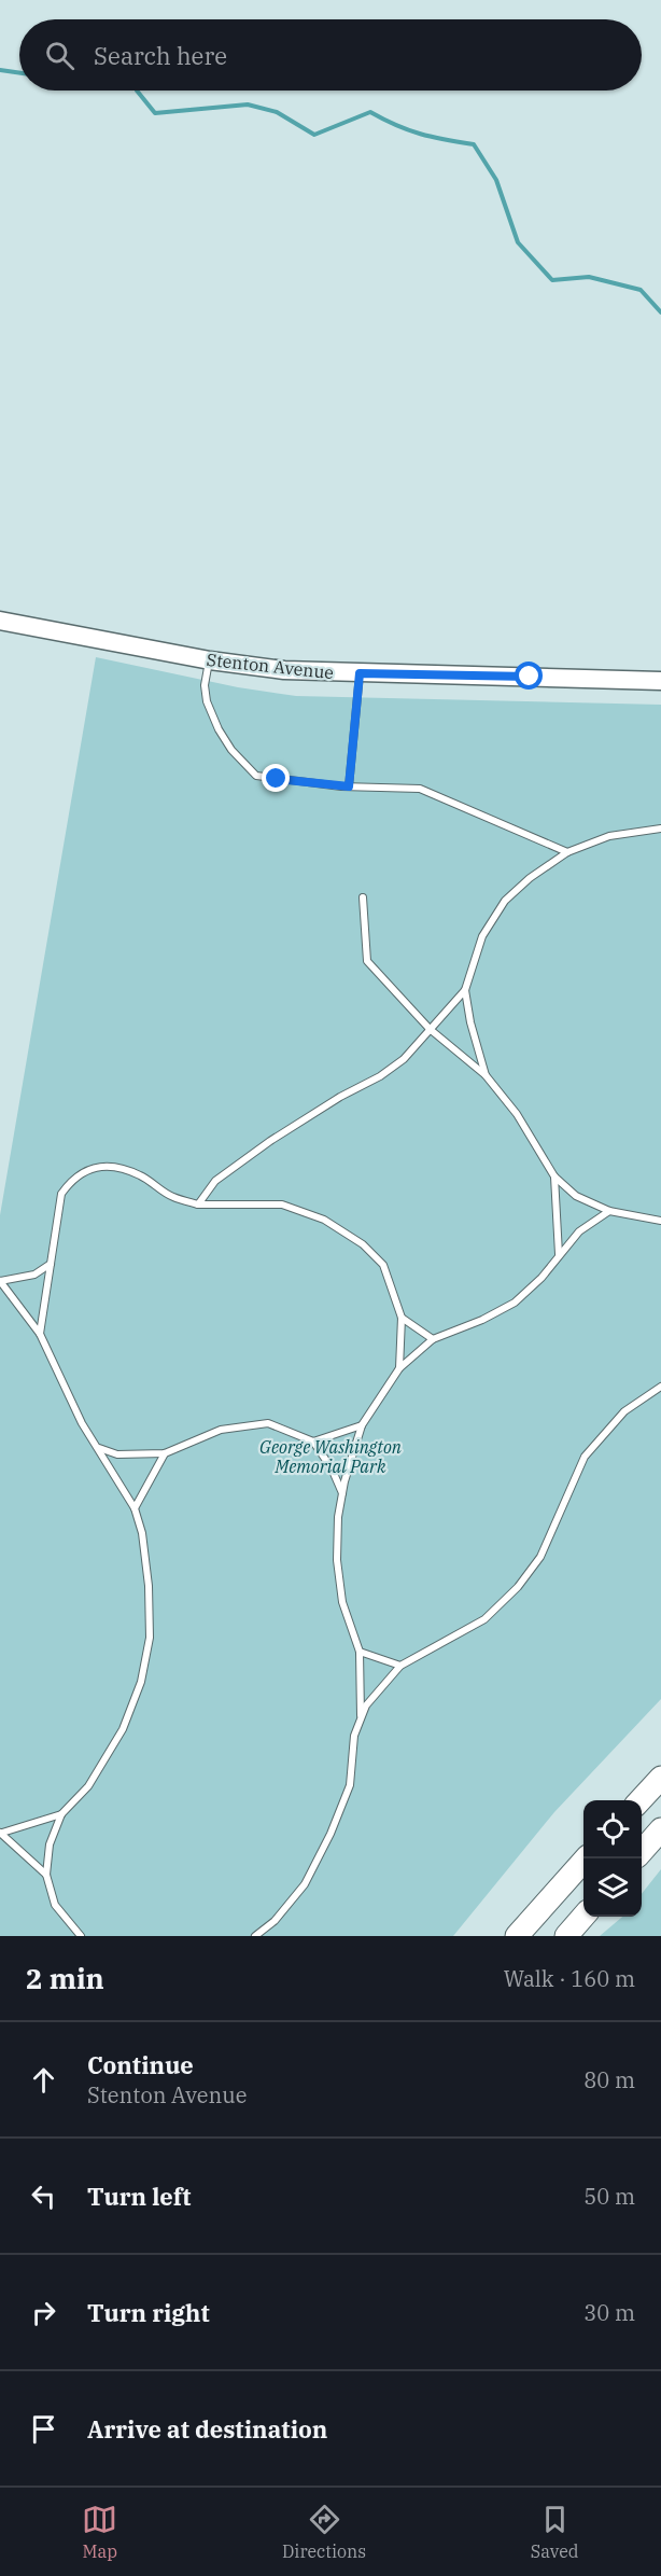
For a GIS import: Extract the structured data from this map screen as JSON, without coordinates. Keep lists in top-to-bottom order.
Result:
{
  "streets": {
    "main road": ["Stenton Avenue"]
  },
  "parks": ["George Washington Memorial Park"],
  "page": {
    "search": "Search here",
    "heading": ["2 min", "Walk · 160 m"],
    "list": [
      ["Continue", "Stenton Avenue", "80 m"],
      ["Turn left", "50 m"],
      ["Turn right", "30 m"],
      "Arrive at destination"
    ],
    "nav": ["Map", "Directions", "Saved"]
  }
}
